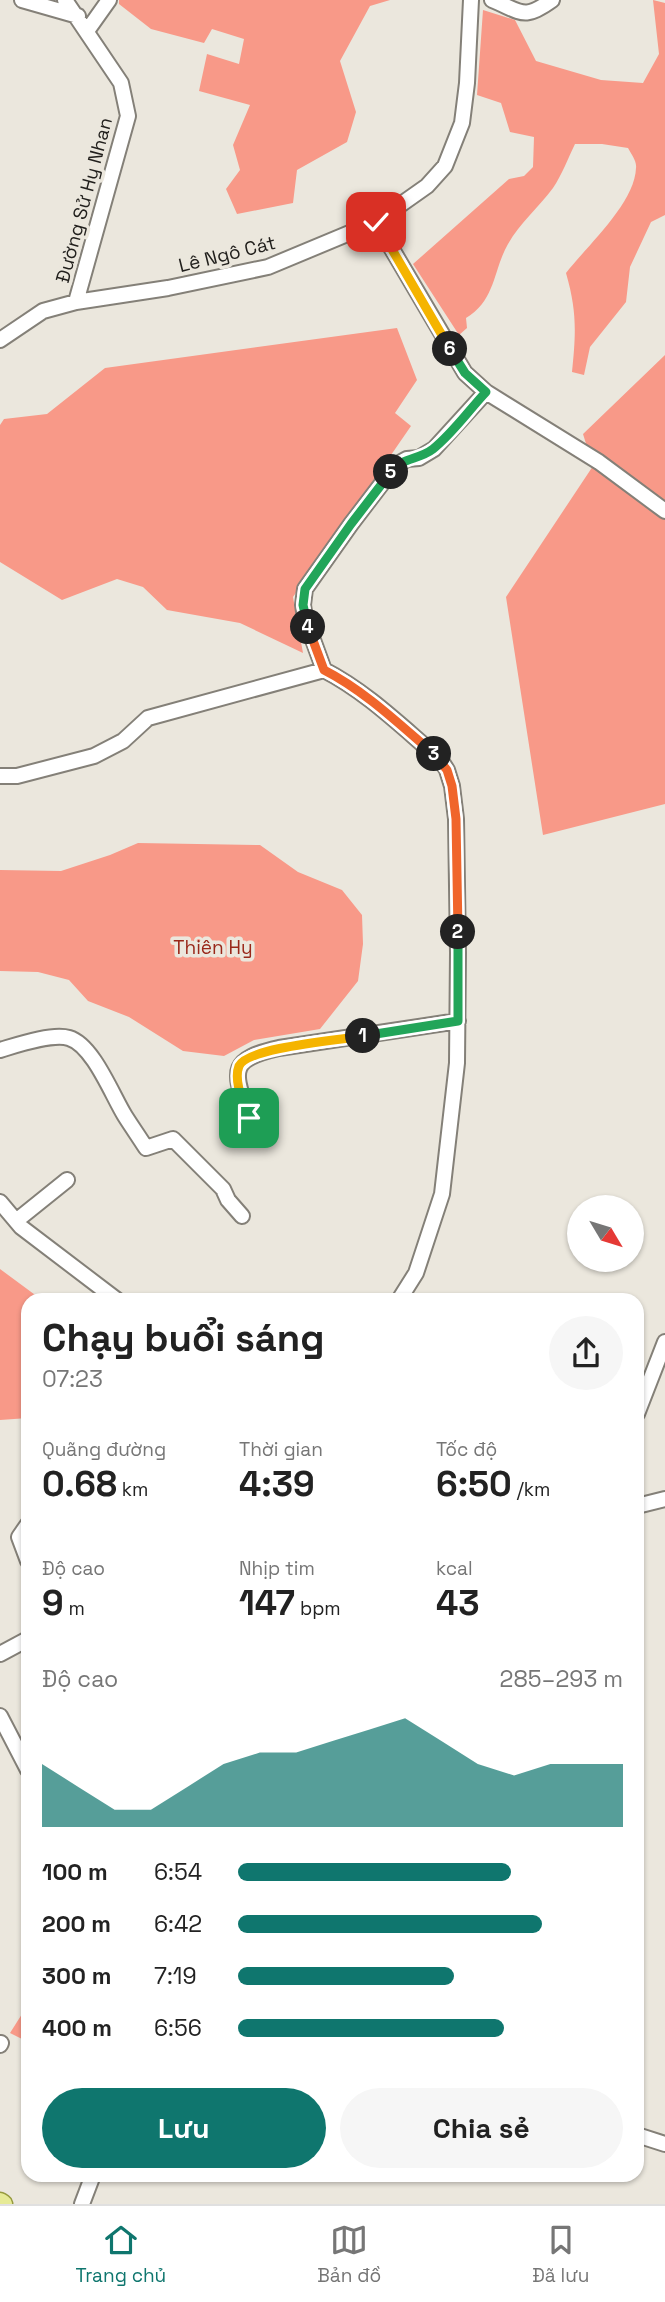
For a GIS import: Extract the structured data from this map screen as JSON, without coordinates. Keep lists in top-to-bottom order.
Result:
{
  "streets": {
    "street": ["Đường Sử Hy Nhan", "Lê Ngô Cát"]
  },
  "crossings": [
    ["Đường Sử Hy Nhan", "Lê Ngô Cát"]
  ],
  "parks": ["Thiên Hy"],
  "north": "bottom right",
  "page": {
    "pins": [
      "6",
      "5",
      "4",
      "3",
      "2",
      "1"
    ],
    "heading": ["Chạy buổi sáng", "07:23"],
    "stats": [
      ["Quãng đường", "0.68 km"],
      ["Thời gian", "4:39"],
      ["Tốc độ", "6:50 /km"],
      ["Độ cao", "9 m"],
      ["Nhịp tim", "147 bpm"],
      ["kcal", "43"]
    ],
    "chart": ["Độ cao", "285–293 m"],
    "list": [
      {
        "name": "100 m",
        "note": "6:54"
      },
      {
        "name": "200 m",
        "note": "6:42"
      },
      {
        "name": "300 m",
        "note": "7:19"
      },
      {
        "name": "400 m",
        "note": "6:56"
      }
    ],
    "buttons": ["Lưu", "Chia sẻ"],
    "tabs": ["Trang chủ", "Bản đồ", "Đã lưu"]
  }
}
